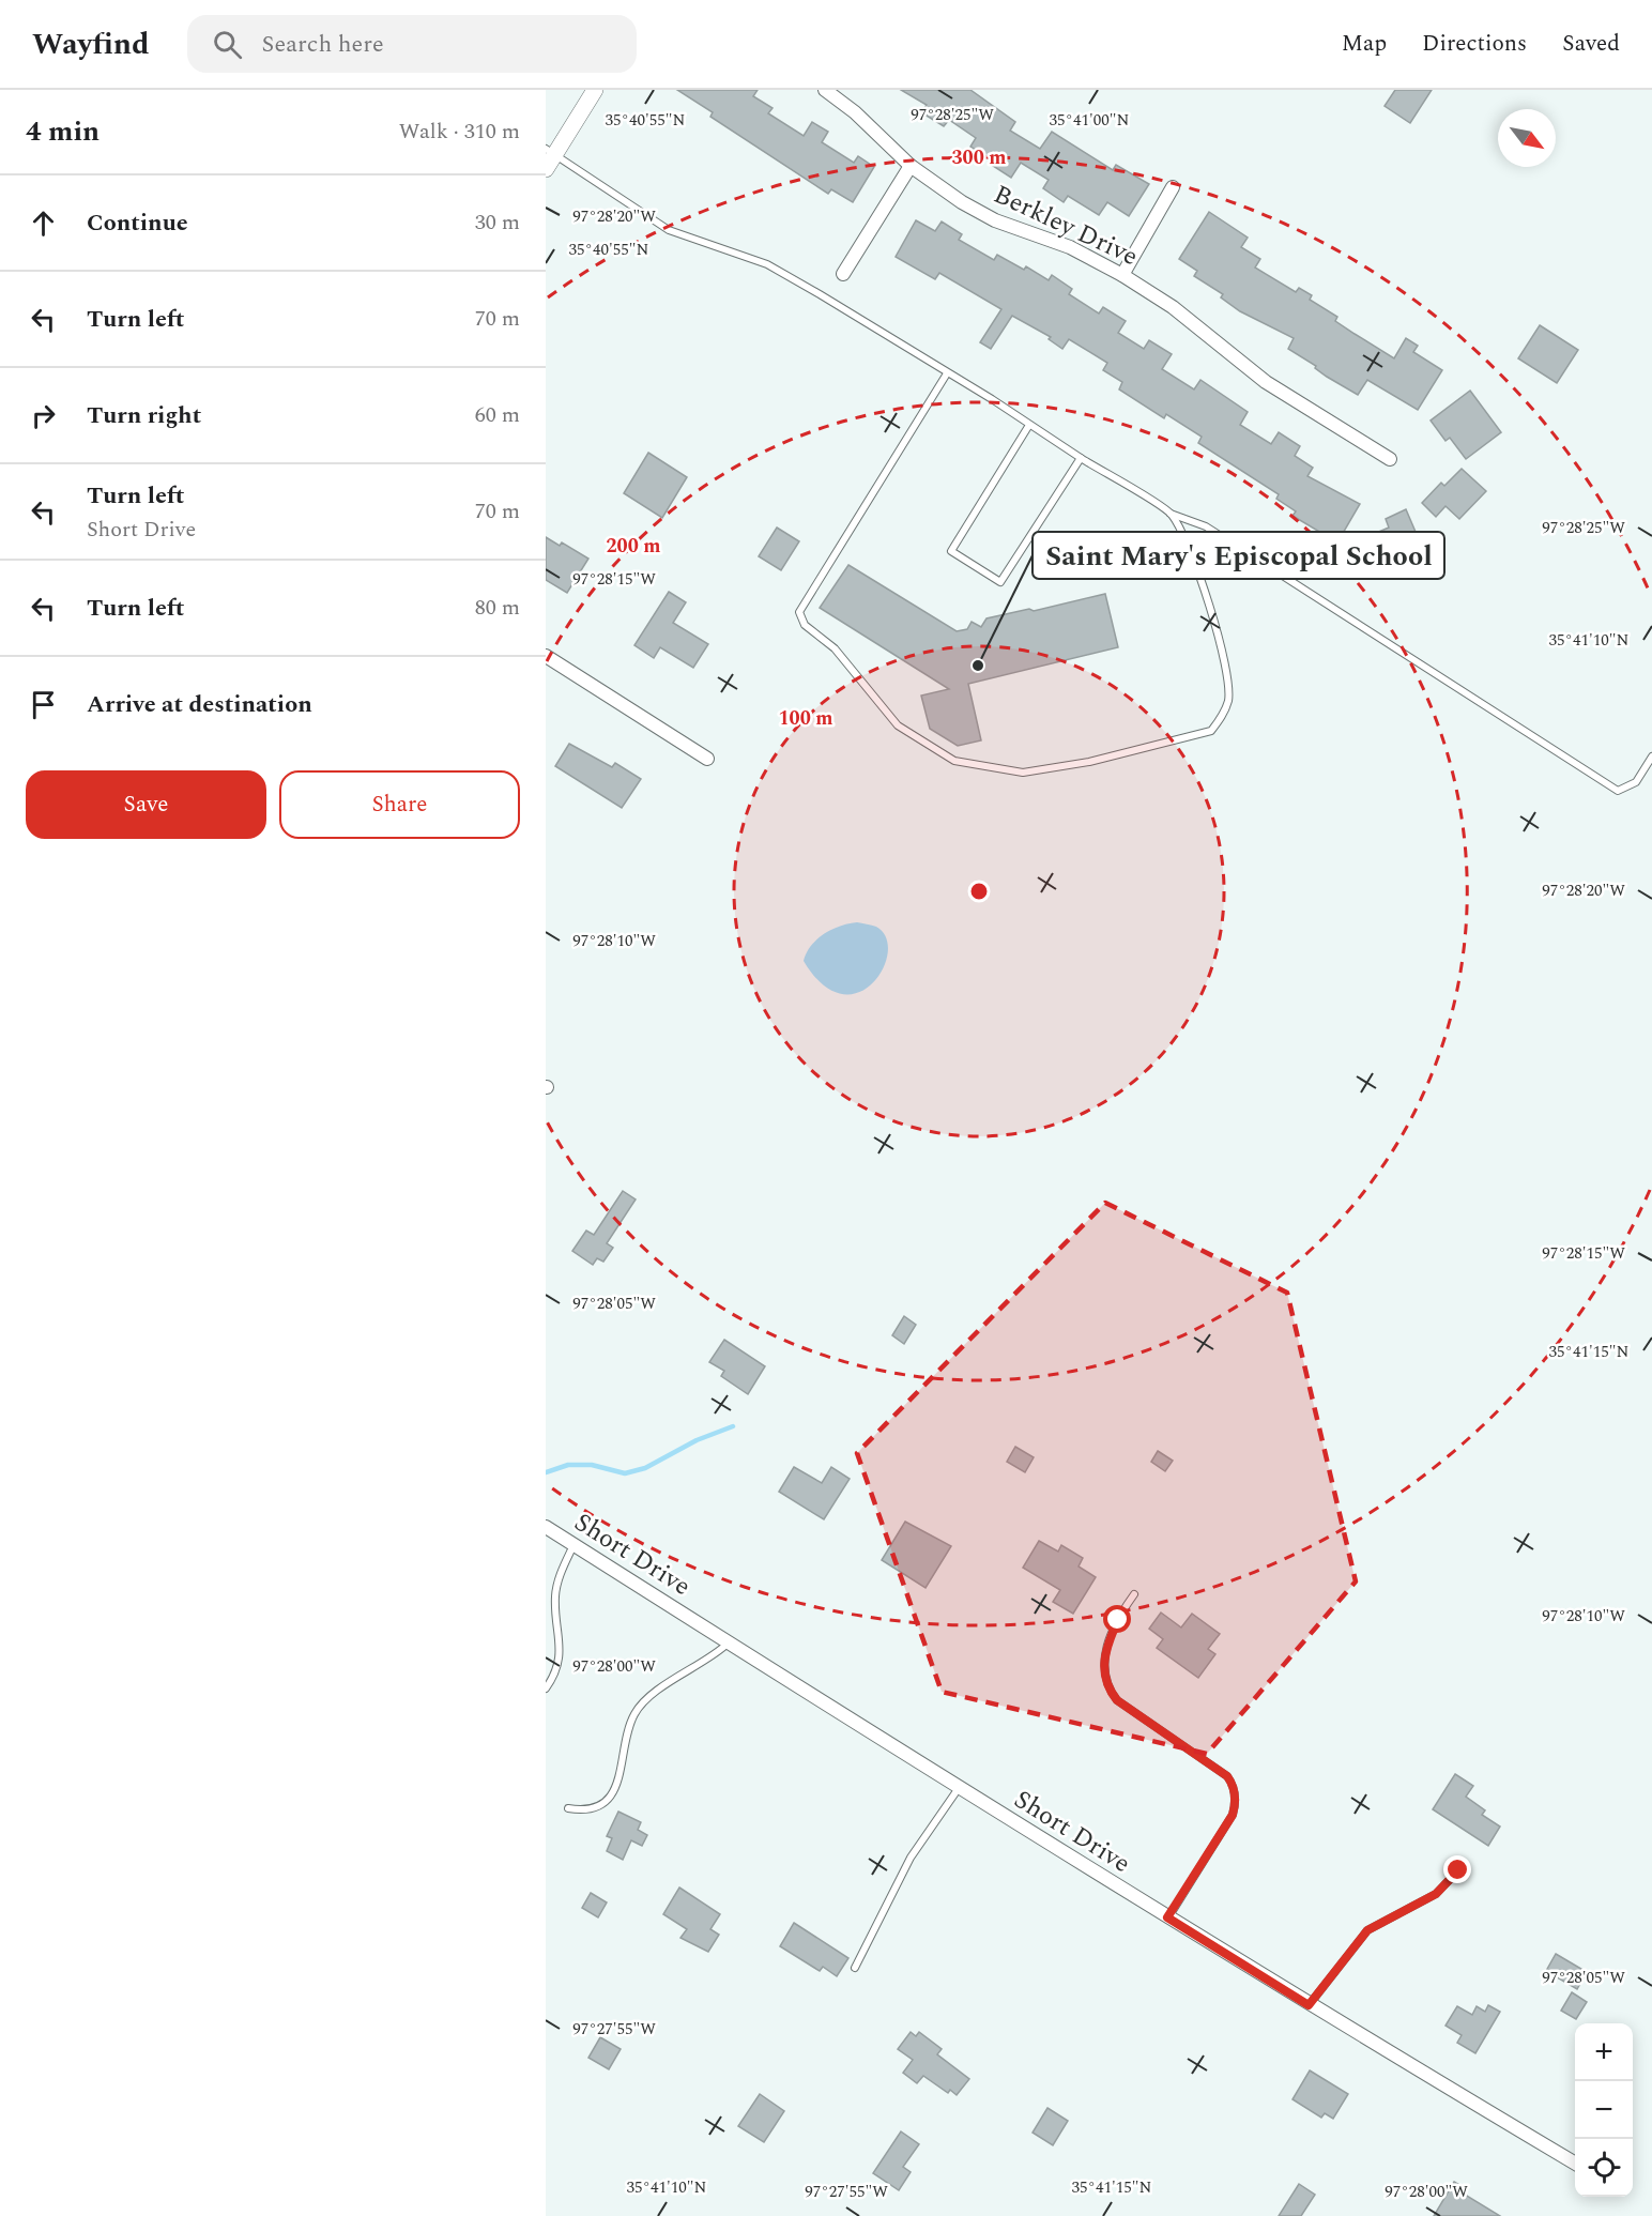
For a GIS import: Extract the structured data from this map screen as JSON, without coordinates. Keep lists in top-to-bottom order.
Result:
{
  "streets": {
    "street": ["Berkley Drive", "Short Drive"]
  },
  "places": ["Saint Mary's Episcopal School"],
  "north": "bottom right",
  "page": {
    "header": "Wayfind",
    "search": "Search here",
    "nav": ["Map", "Directions", "Saved"],
    "heading": ["4 min", "Walk · 310 m"],
    "list": [
      ["Continue", "30 m"],
      ["Turn left", "70 m"],
      ["Turn right", "60 m"],
      ["Turn left", "Short Drive", "70 m"],
      ["Turn left", "80 m"],
      "Arrive at destination"
    ],
    "buttons": ["Save", "Share"],
    "map_buttons": ["+", "−"]
  },
  "coordinates": [
    "97°28'25\"W",
    "35°40'55\"N",
    "35°41'00\"N",
    "97°28'20\"W",
    "97°28'15\"W",
    "35°41'10\"N",
    "97°28'10\"W",
    "97°28'05\"W",
    "35°41'15\"N",
    "97°28'00\"W",
    "97°27'55\"W"
  ],
  "rings": ["300 m", "200 m", "100 m"]
}
